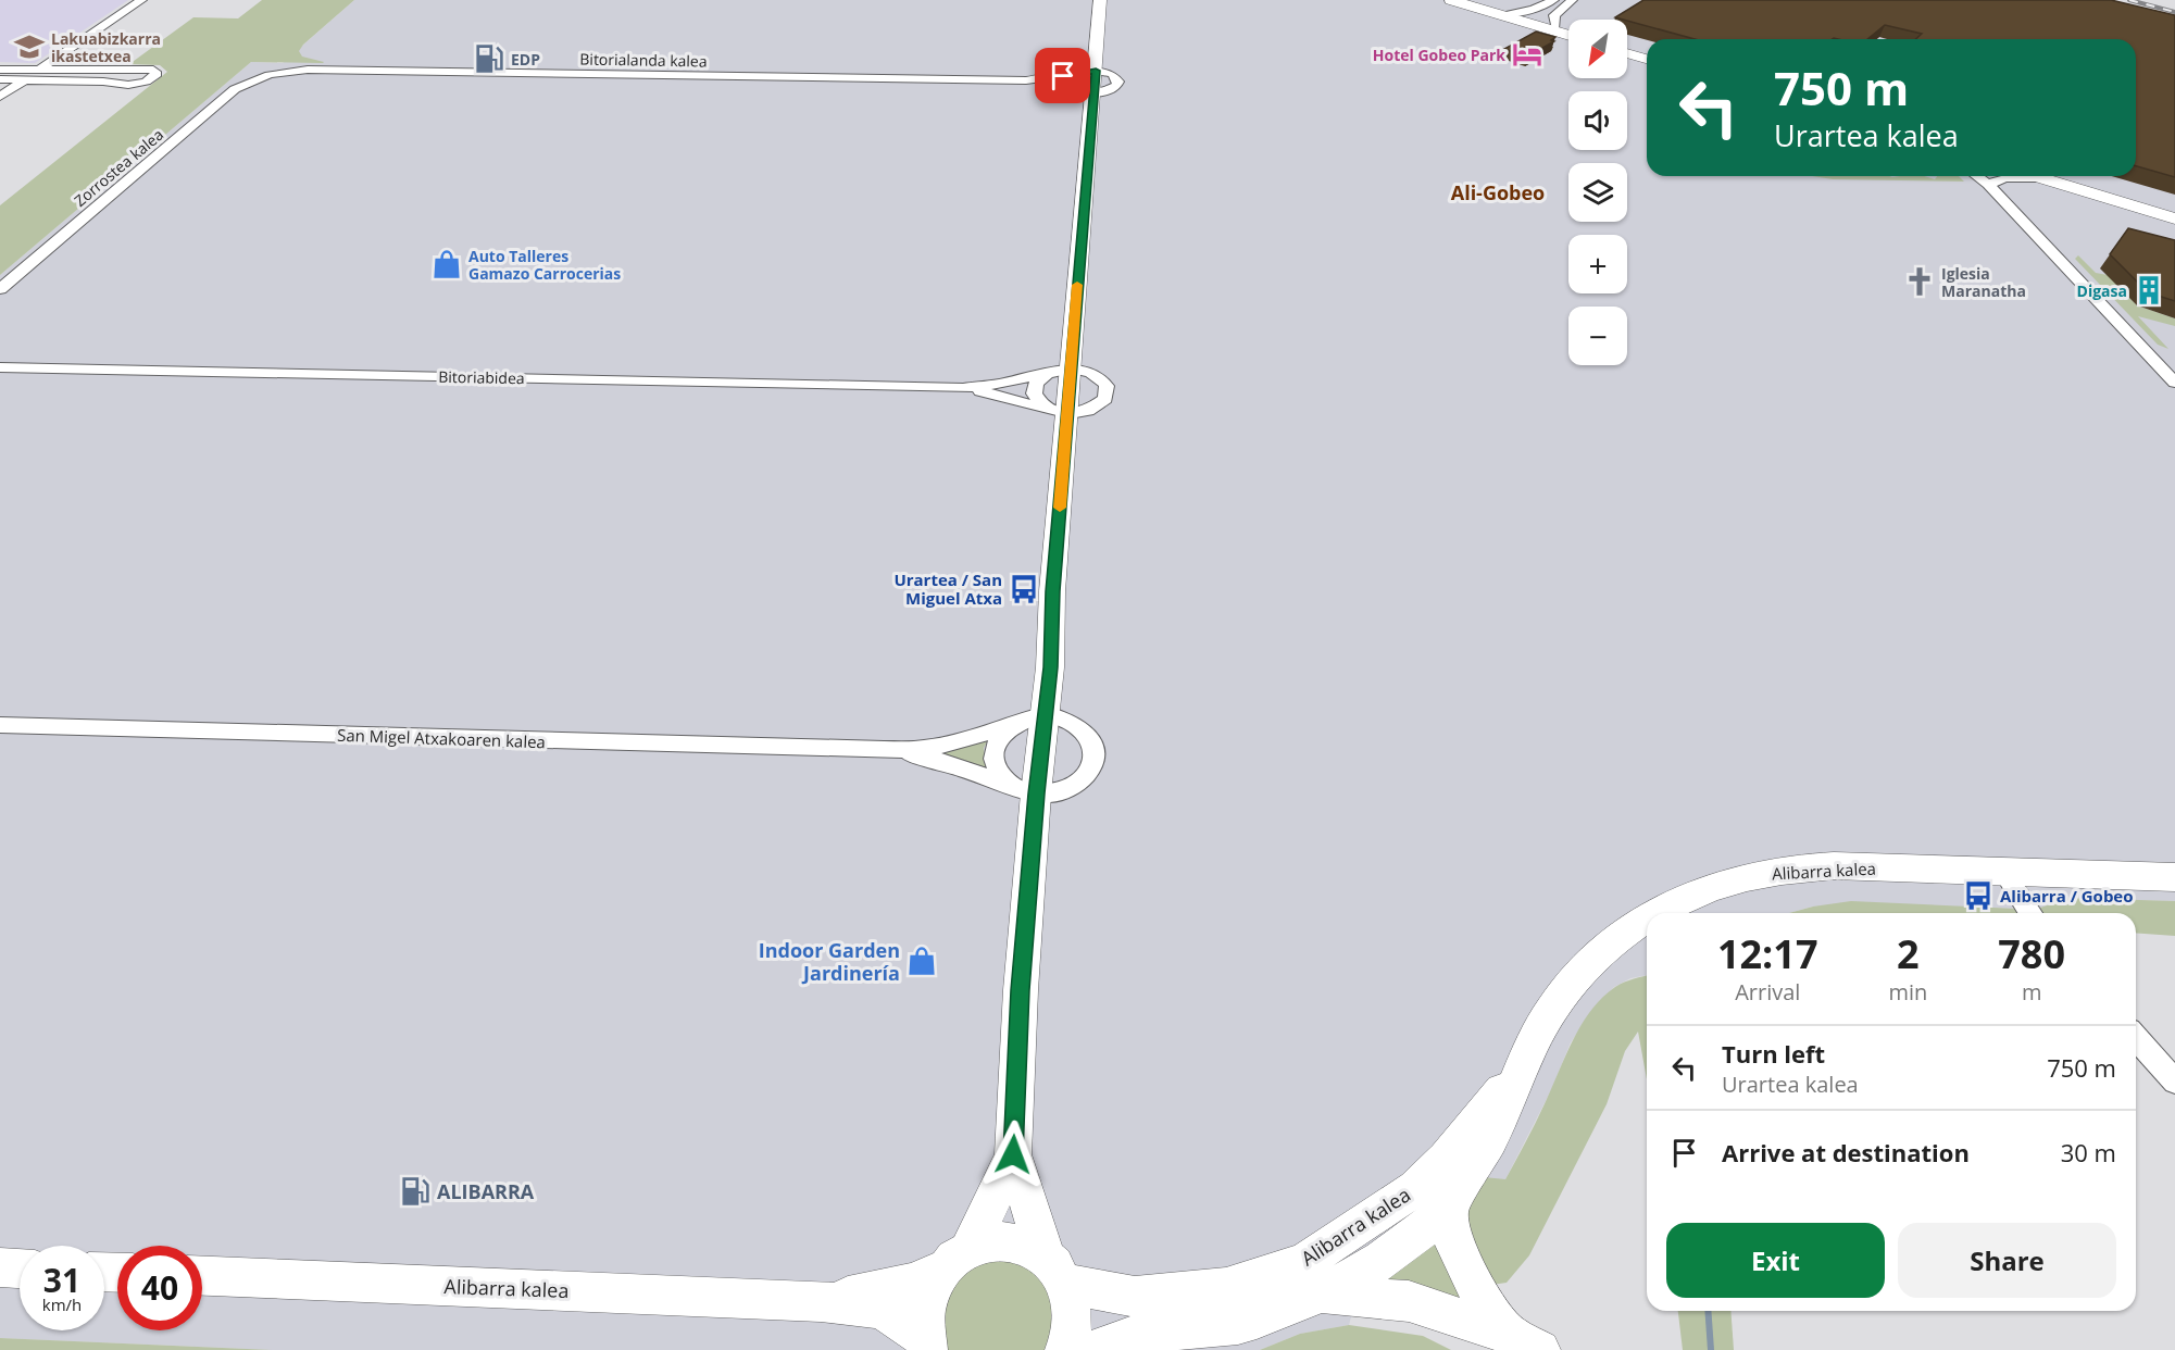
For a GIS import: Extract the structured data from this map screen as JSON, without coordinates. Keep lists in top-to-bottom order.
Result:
{
  "streets": {
    "street": [
      "Bitorialanda kalea",
      "Zorrostea kalea",
      "Bitoriabidea",
      "San Migel Atxakoaren kalea",
      "Alibarra kalea"
    ]
  },
  "crossings": [
    ["Bitorialanda kalea", "Zorrostea kalea"]
  ],
  "districts": ["Ali-Gobeo"],
  "places": {
    "school or university": ["Lakuabizkarra ikastetxea"],
    "hotel": ["Hotel Gobeo Park"],
    "fuel station": ["EDP", "ALIBARRA"],
    "shop": ["Auto Talleres Gamazo Carrocerias", "Indoor Garden Jardinería"],
    "church": ["Iglesia Maranatha"],
    "building": ["Digasa"],
    "bus stop": ["Urartea / San Miguel Atxa", "Alibarra / Gobeo"]
  },
  "north": "bottom left",
  "page": {
    "map_buttons": ["+", "−"],
    "turn": ["750 m", "Urartea kalea"],
    "eta": [
      "12:17",
      "Arrival",
      "2",
      "min",
      "780",
      "m"
    ],
    "list": [
      {
        "name": "Turn left",
        "note": "Urartea kalea",
        "value": "750 m"
      },
      {
        "name": "Arrive at destination",
        "value": "30 m"
      }
    ],
    "buttons": ["Exit", "Share"],
    "speed": "31 km/h",
    "limit": "40"
  }
}
